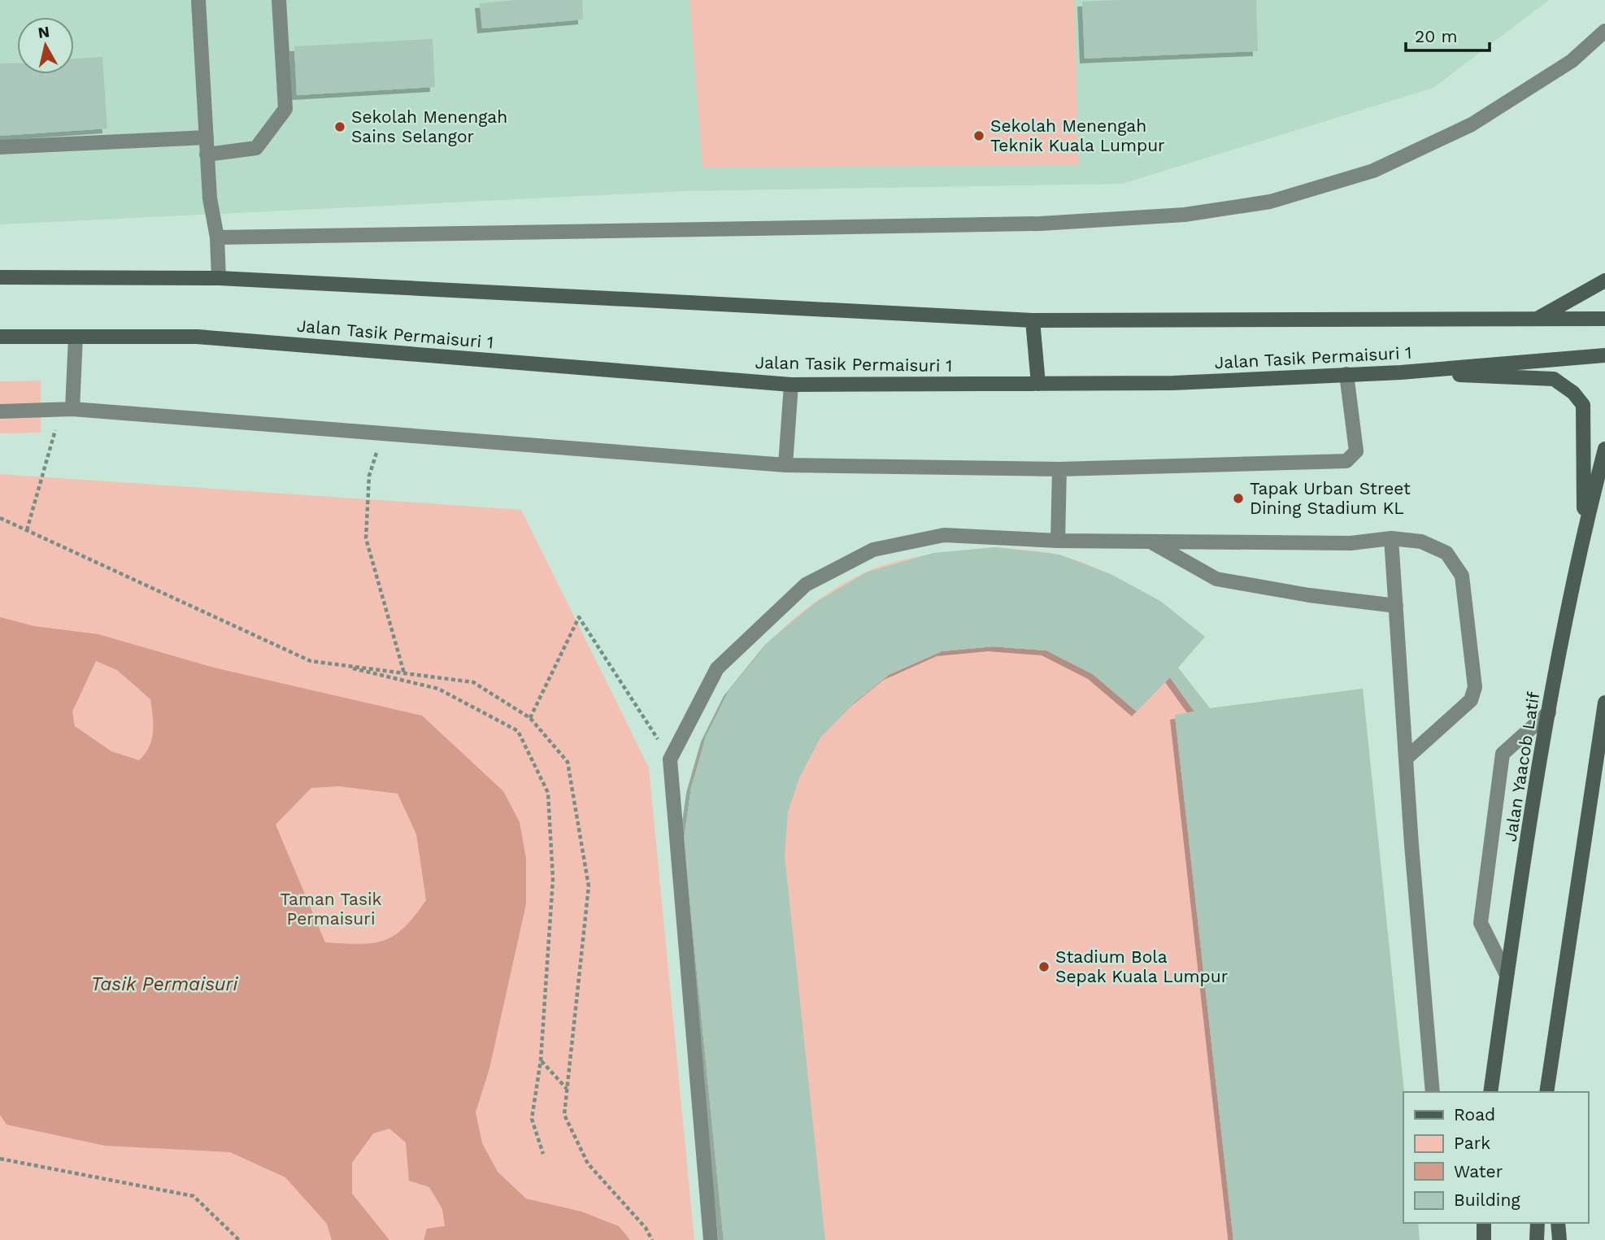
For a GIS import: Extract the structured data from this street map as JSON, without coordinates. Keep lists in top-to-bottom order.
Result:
{
  "streets": {
    "main road": ["Jalan Tasik Permaisuri 1", "Jalan Yaacob Latif"]
  },
  "water": ["Tasik Permaisuri"],
  "parks": ["Taman Tasik Permaisuri"],
  "places": [
    "Sekolah Menengah Sains Selangor",
    "Sekolah Menengah Teknik Kuala Lumpur",
    "Tapak Urban Street Dining Stadium KL",
    "Stadium Bola Sepak Kuala Lumpur"
  ],
  "legend": [
    "Road",
    "Park",
    "Water",
    "Building"
  ],
  "scale_bar": "20 m",
  "north": "top"
}
